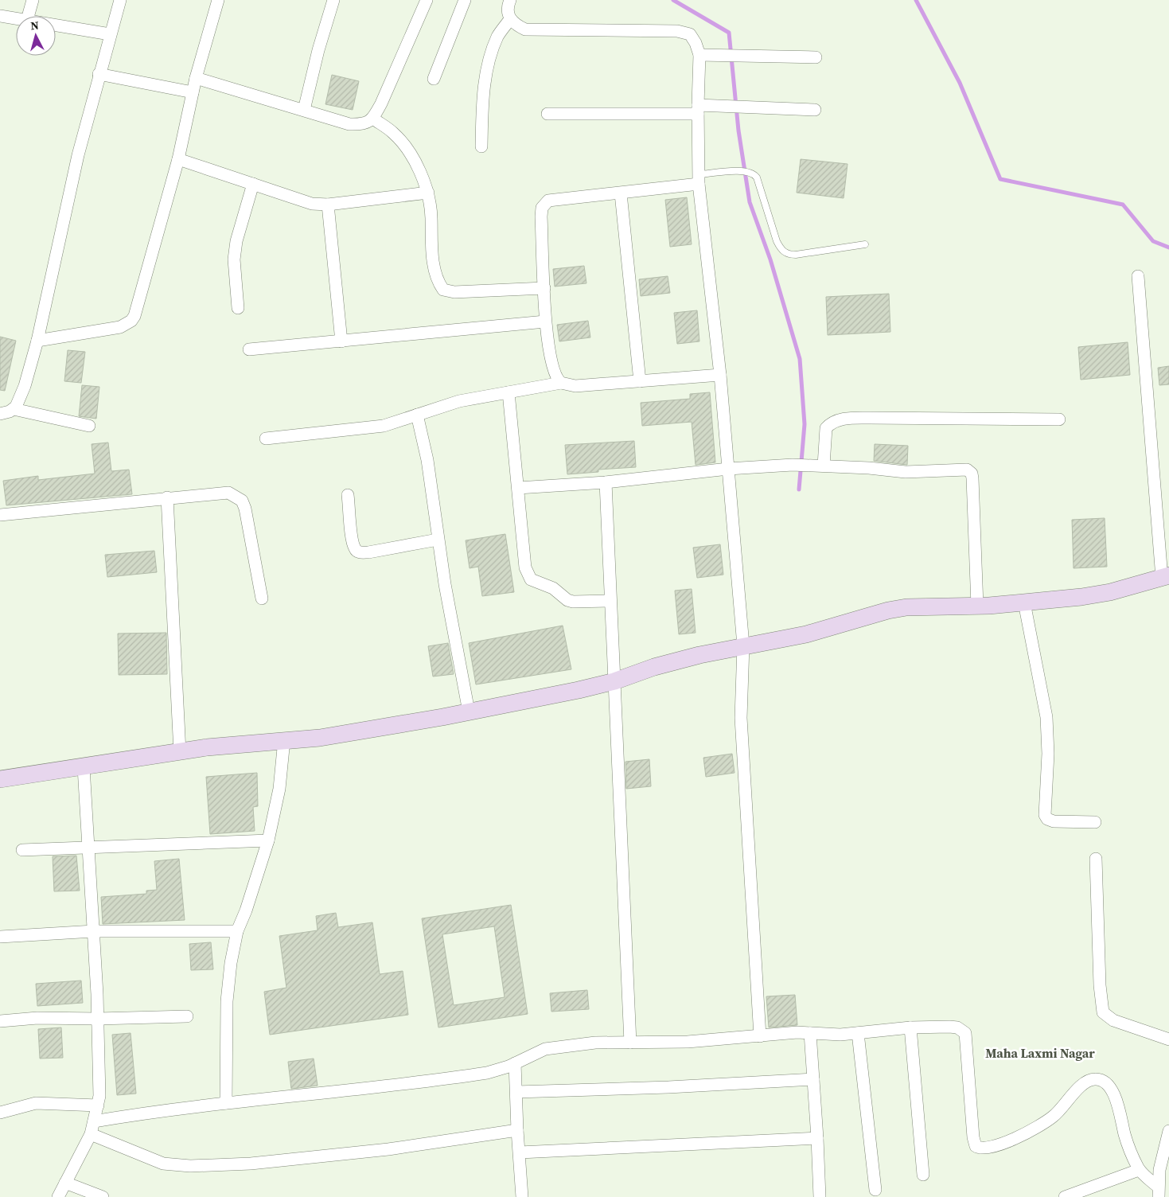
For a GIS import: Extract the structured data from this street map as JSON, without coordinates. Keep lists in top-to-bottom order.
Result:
{
  "districts": ["Maha Laxmi Nagar"],
  "north": "top"
}
